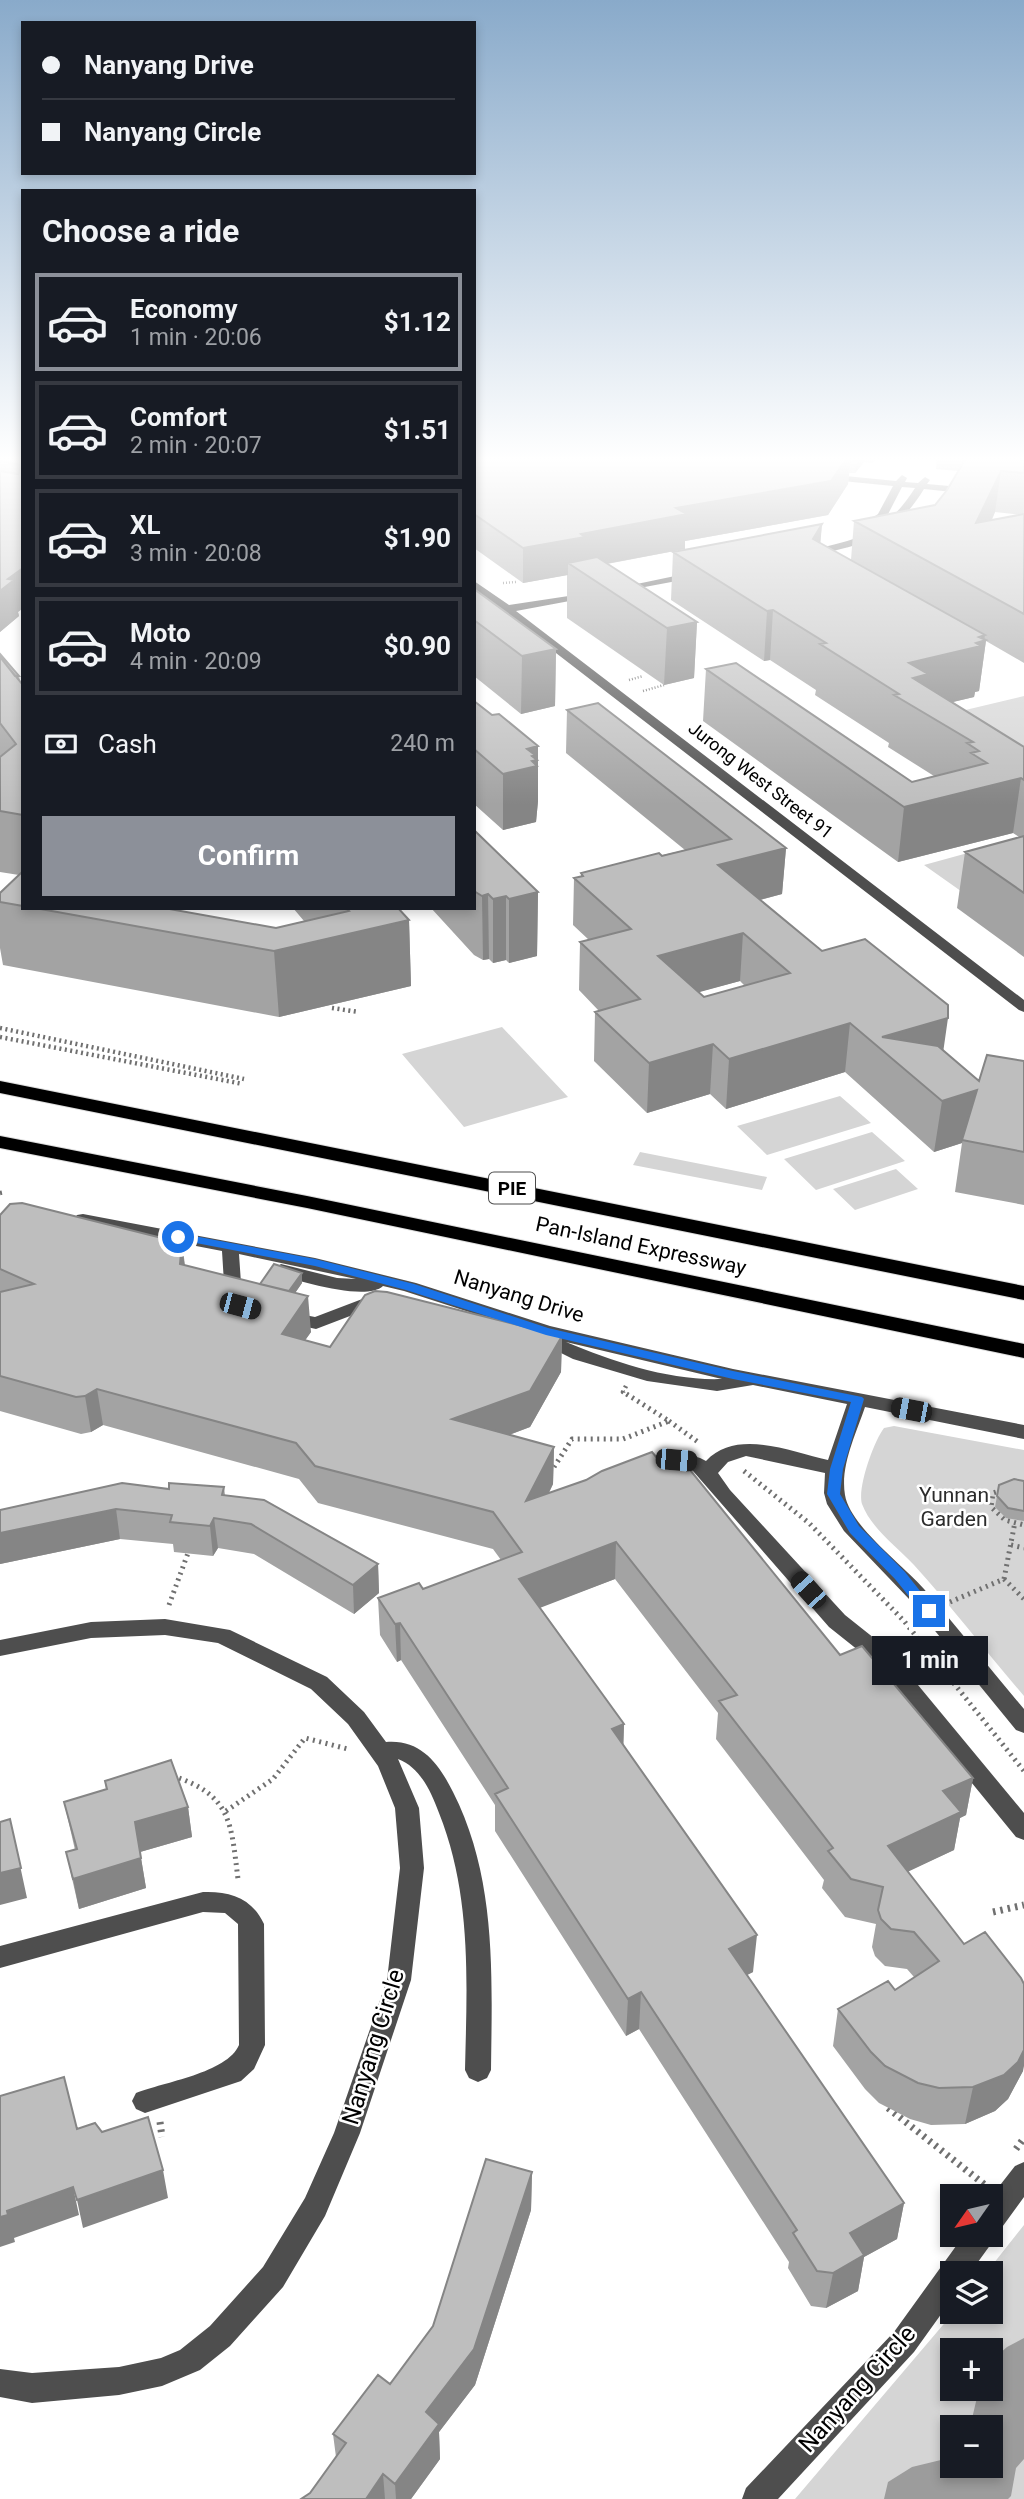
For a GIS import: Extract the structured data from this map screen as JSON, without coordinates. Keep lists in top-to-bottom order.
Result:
{
  "streets": {
    "highway": ["PIE", "Pan-Island Expressway"],
    "street": ["Jurong West Street 91", "Nanyang Drive", "Nanyang Circle"]
  },
  "parks": ["Yunnan Garden"],
  "north": "bottom left",
  "page": {
    "banner": ["Nanyang Drive", "Nanyang Circle"],
    "heading": "Choose a ride",
    "list": [
      {
        "name": "Economy",
        "note": "1 min · 20:06",
        "value": "$1.12"
      },
      {
        "name": "Comfort",
        "note": "2 min · 20:07",
        "value": "$1.51"
      },
      {
        "name": "XL",
        "note": "3 min · 20:08",
        "value": "$1.90"
      },
      {
        "name": "Moto",
        "note": "4 min · 20:09",
        "value": "$0.90"
      }
    ],
    "pay": ["Cash", "240 m"],
    "buttons": "Confirm",
    "bubble": "1 min",
    "map_buttons": ["+", "−"]
  }
}
